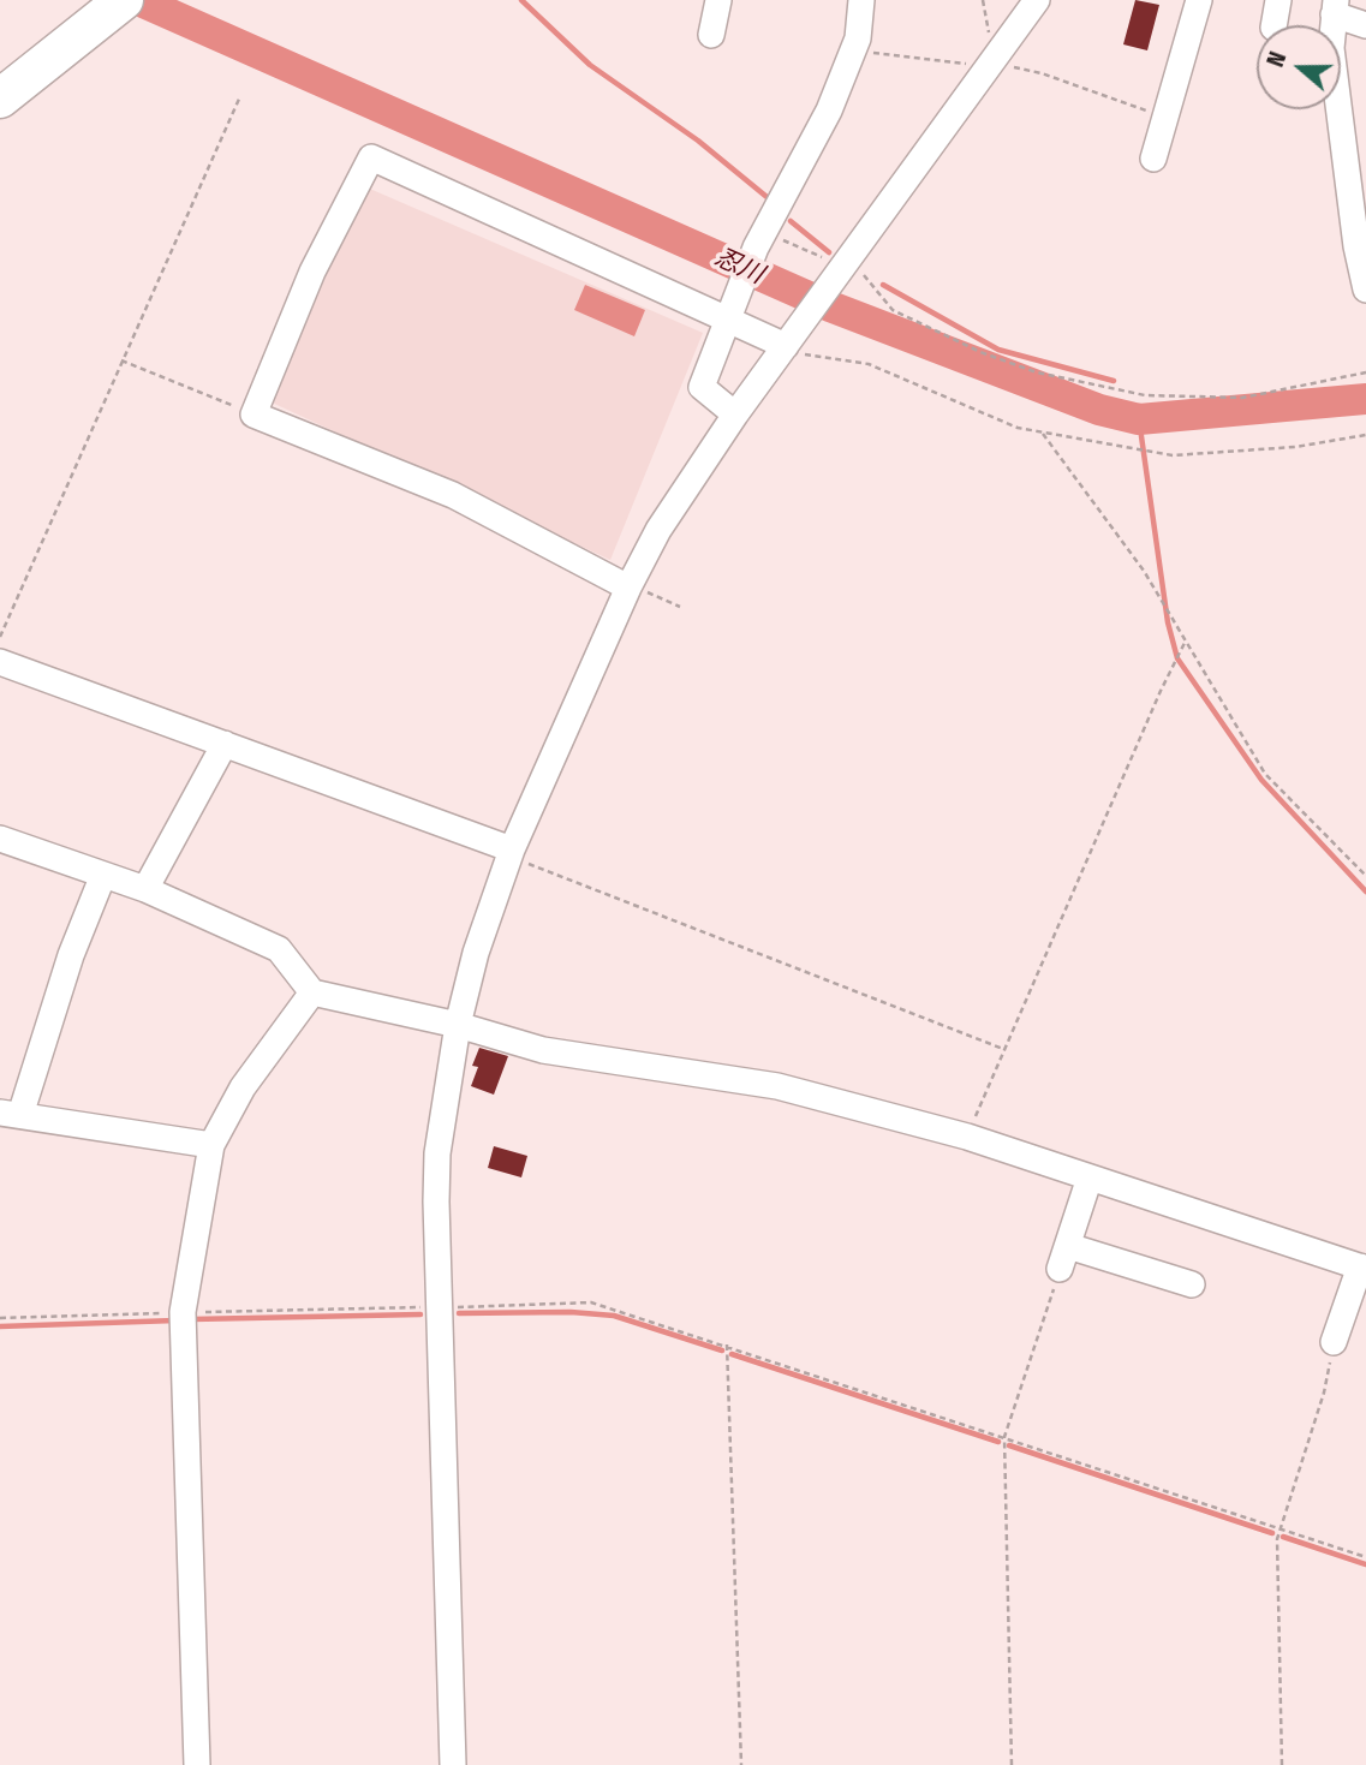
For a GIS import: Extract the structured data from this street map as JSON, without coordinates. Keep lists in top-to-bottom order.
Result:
{
  "water": ["忍川"],
  "north": "left"
}
